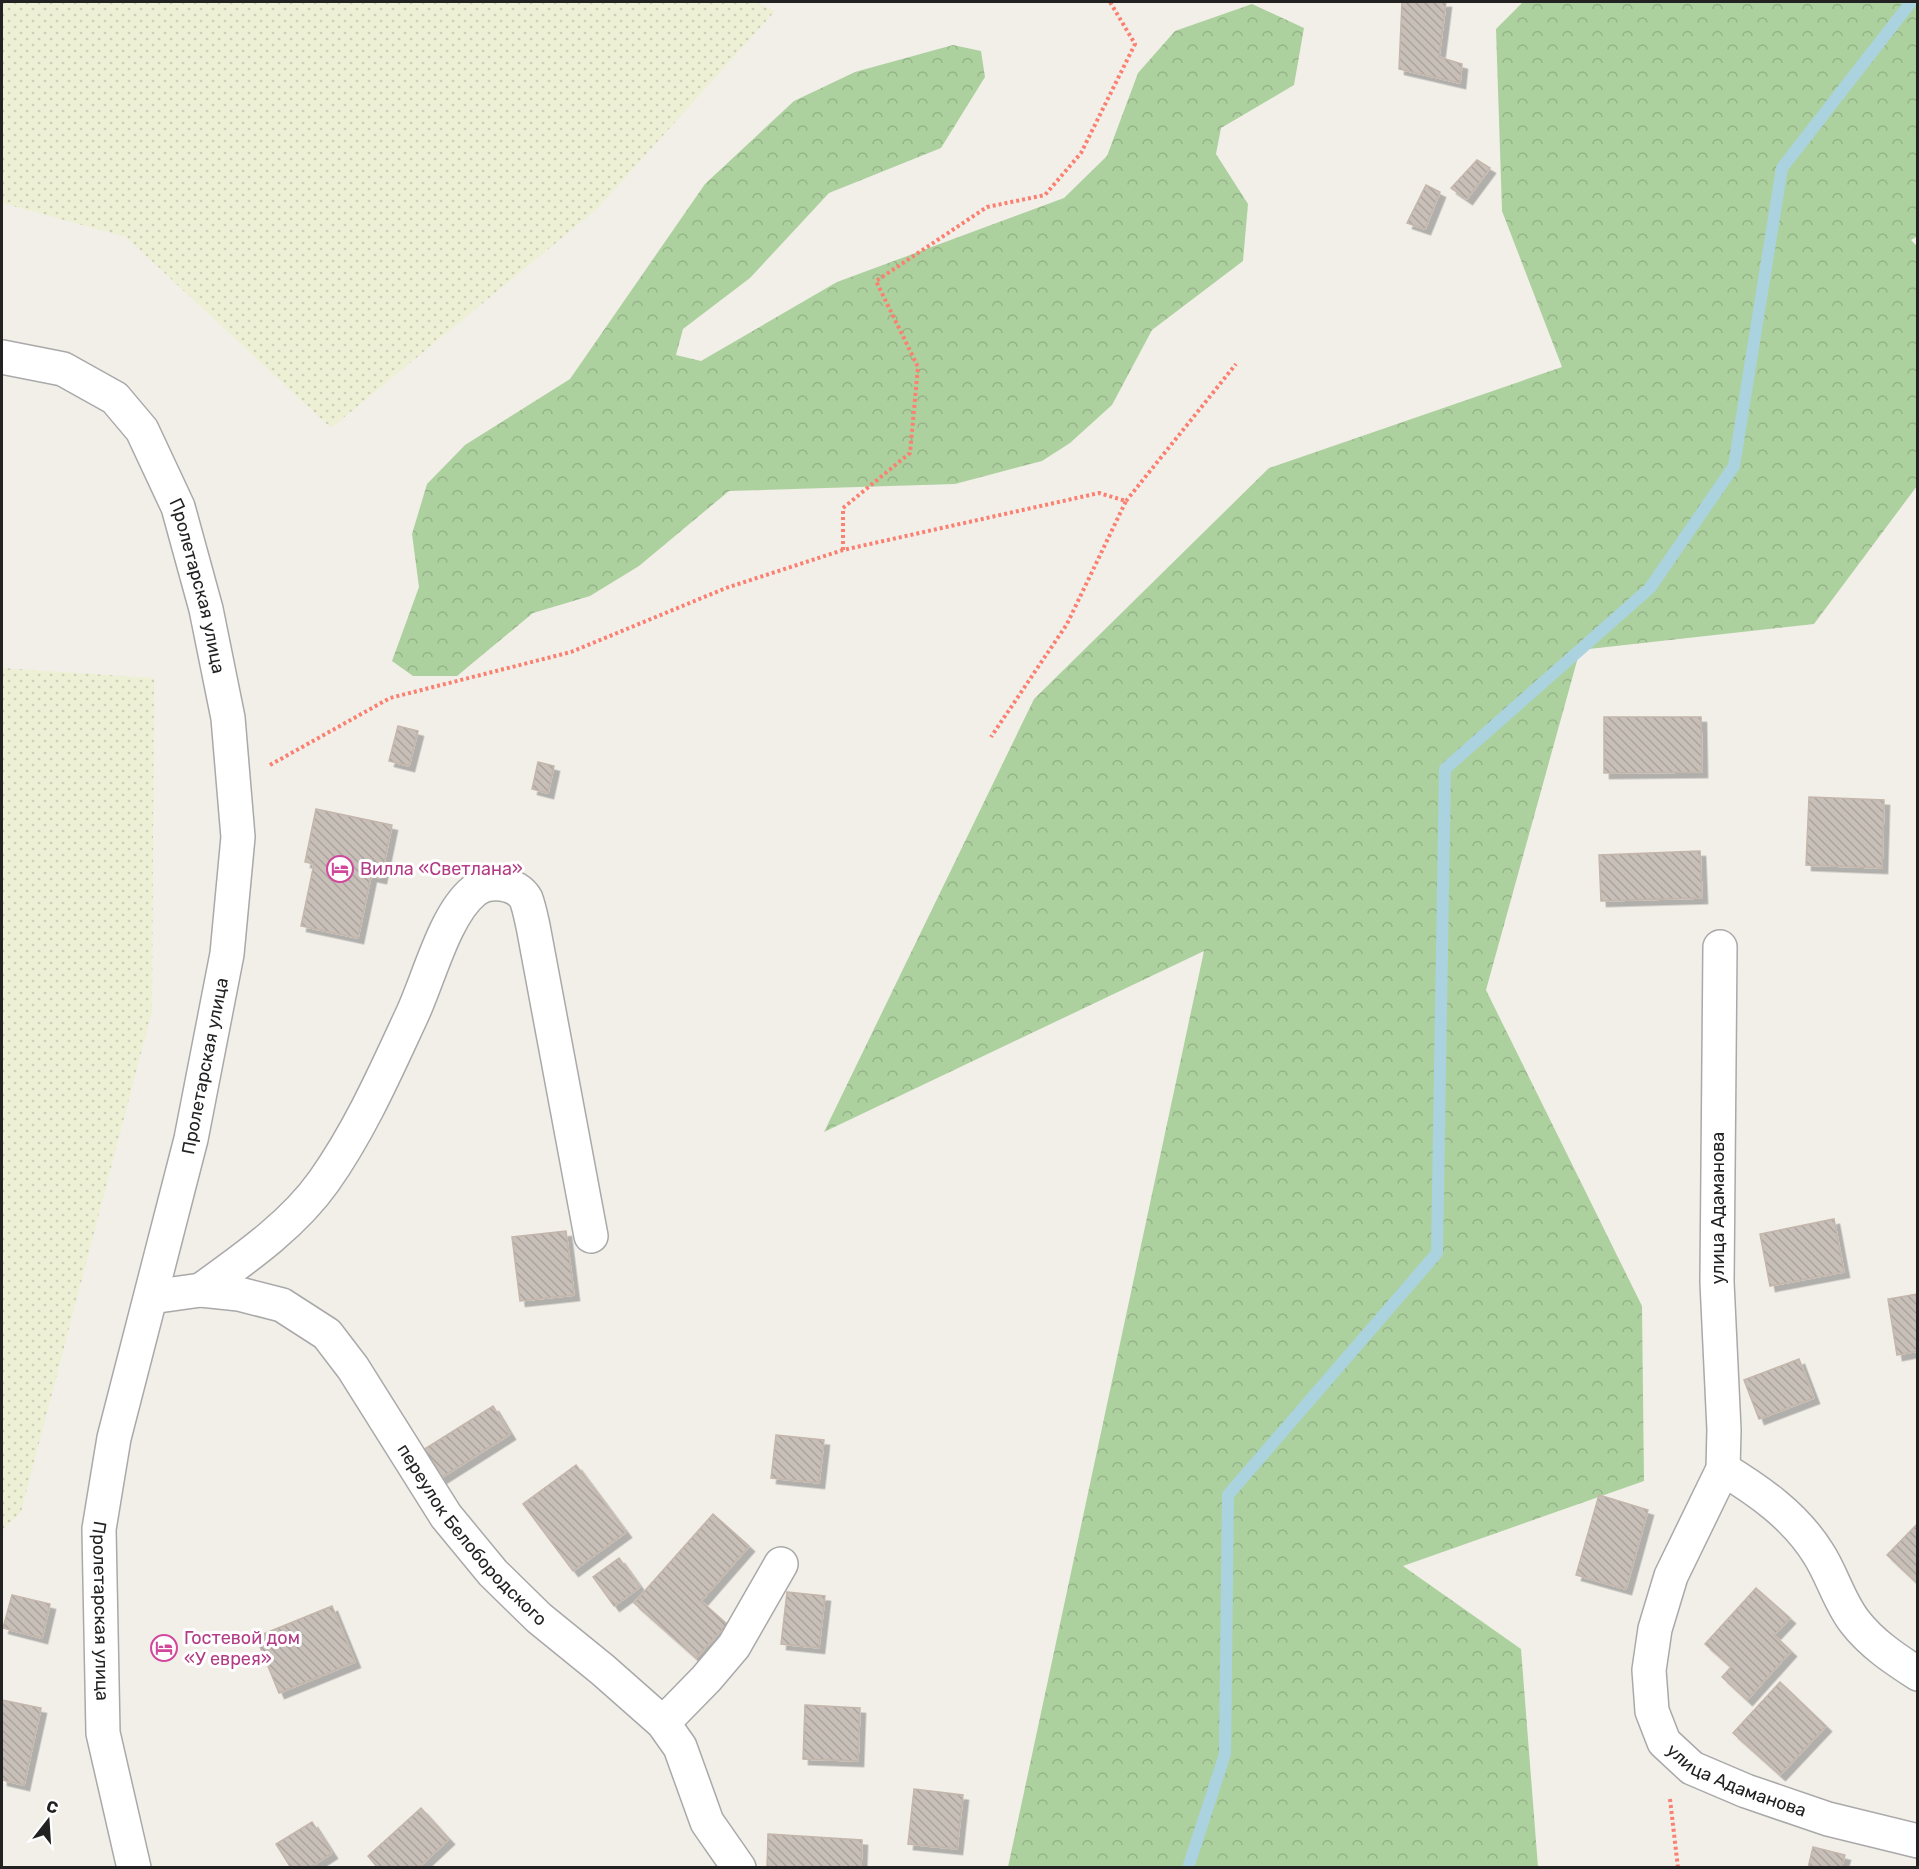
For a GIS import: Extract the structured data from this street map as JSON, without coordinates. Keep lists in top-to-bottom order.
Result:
{
  "streets": {
    "street": ["Пролетарская улица", "улица Адаманова", "переулок Белобородского"]
  },
  "crossings": [
    ["Пролетарская улица", "переулок Белобородского"]
  ],
  "places": {
    "hotel": ["Вилла «Светлана»", "Гостевой дом «У еврея»"]
  },
  "north": "top"
}
